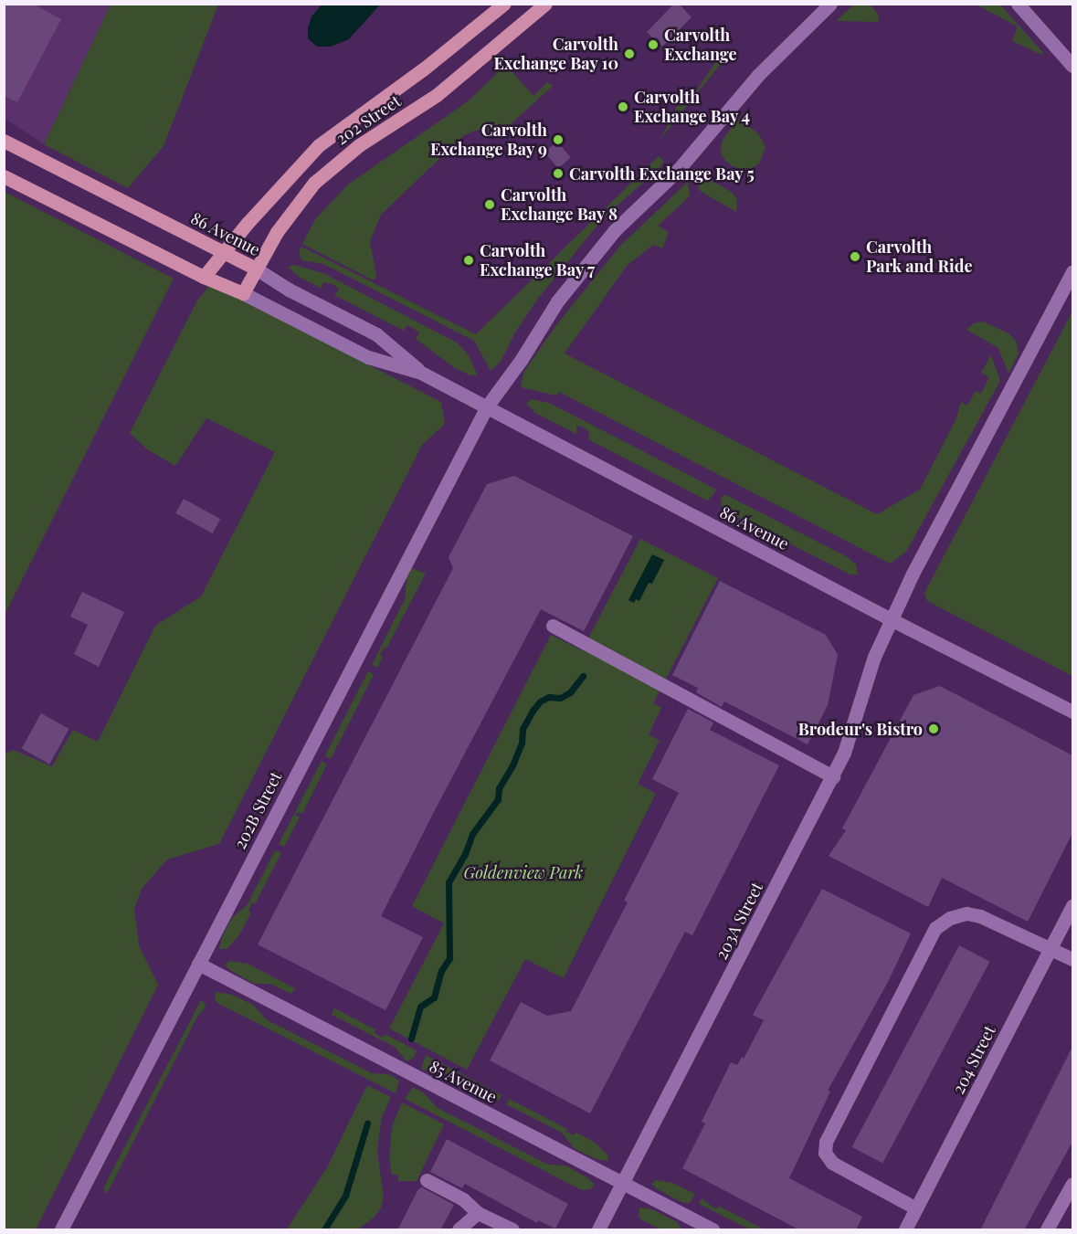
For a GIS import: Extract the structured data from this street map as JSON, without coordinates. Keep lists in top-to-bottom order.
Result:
{
  "streets": {
    "main road": ["202 Street", "86 Avenue"],
    "street": [
      "202B Street",
      "203A Street",
      "204 Street",
      "85 Avenue"
    ]
  },
  "crossings": [
    ["202 Street", "86 Avenue"],
    ["86 Avenue", "202B Street"],
    ["86 Avenue", "203A Street"],
    ["202B Street", "85 Avenue"],
    ["203A Street", "85 Avenue"]
  ],
  "parks": ["Goldenview Park"],
  "places": [
    "Carvolth Exchange",
    "Carvolth Exchange Bay 10",
    "Carvolth Exchange Bay 4",
    "Carvolth Exchange Bay 9",
    "Carvolth Exchange Bay 5",
    "Carvolth Exchange Bay 8",
    "Carvolth Park and Ride",
    "Carvolth Exchange Bay 7",
    "Brodeur's Bistro"
  ]
}
